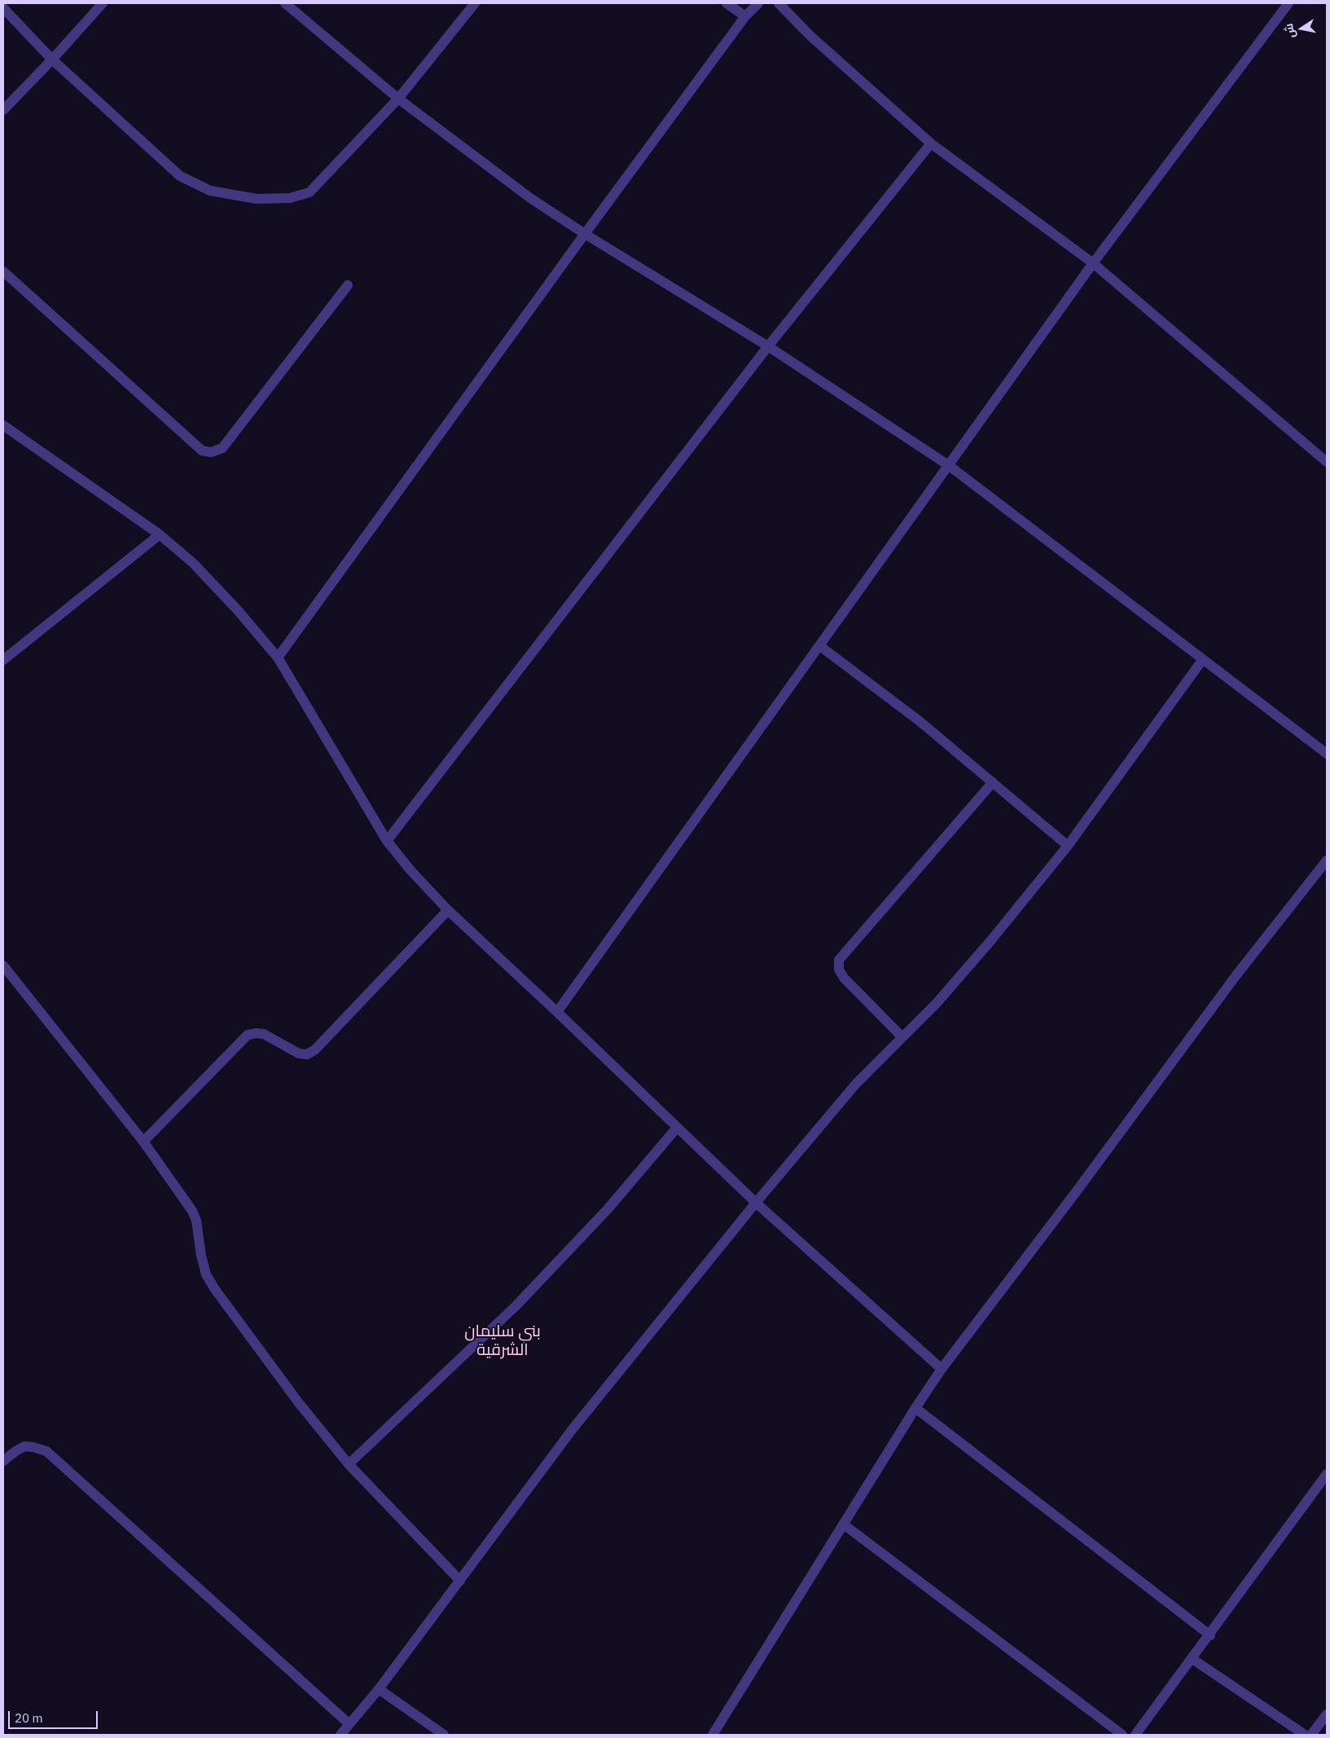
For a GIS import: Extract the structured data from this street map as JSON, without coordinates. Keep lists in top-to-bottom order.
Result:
{
  "districts": ["بني سليمان الشرقية"],
  "scale_bar": "20 m",
  "north": "left"
}
